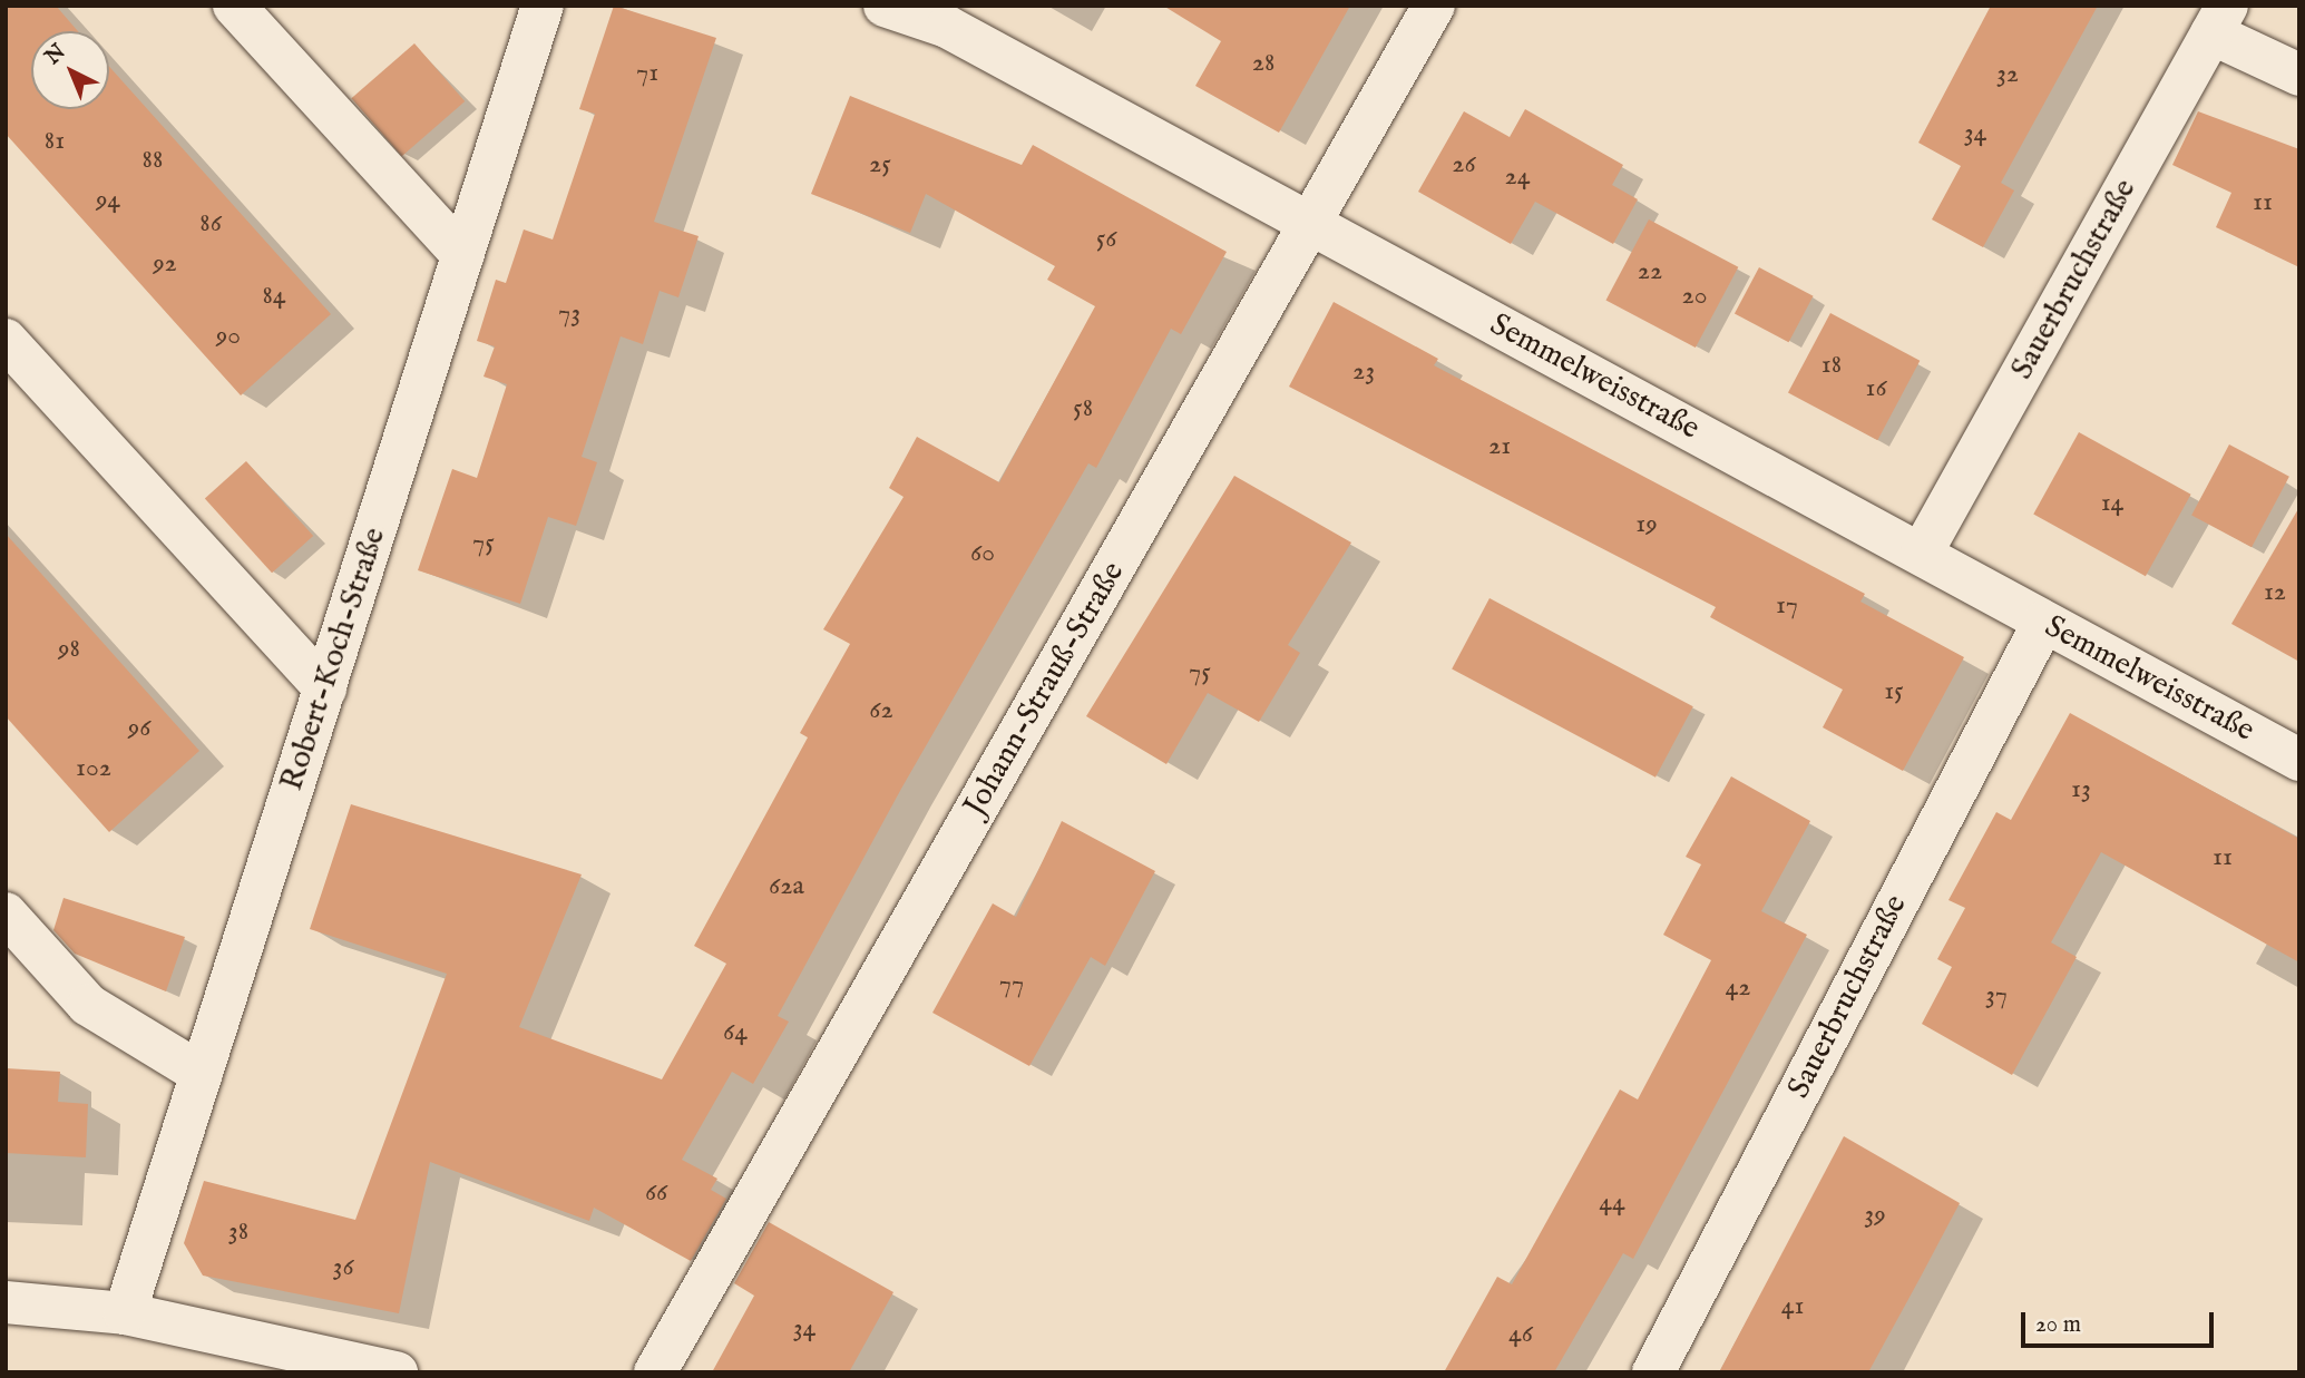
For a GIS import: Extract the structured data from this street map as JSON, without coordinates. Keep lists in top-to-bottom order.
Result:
{
  "streets": {
    "street": [
      "Sauerbruchstraße",
      "Semmelweisstraße",
      "Robert-Koch-Straße",
      "Johann-Strauß-Straße"
    ]
  },
  "crossings": [
    ["Sauerbruchstraße", "Semmelweisstraße"],
    ["Semmelweisstraße", "Johann-Strauß-Straße"]
  ],
  "house_numbers": [
    "28",
    "71",
    "32",
    "34",
    "81",
    "88",
    "25",
    "26",
    "24",
    "94",
    "11",
    "86",
    "56",
    "92",
    "22",
    "84",
    "20",
    "73",
    "90",
    "18",
    "23",
    "16",
    "58",
    "21",
    "14",
    "19",
    "75",
    "60",
    "12",
    "17",
    "98",
    "75",
    "15",
    "62",
    "96",
    "102",
    "13",
    "11",
    "62a",
    "77",
    "42",
    "37",
    "64",
    "66",
    "44",
    "39",
    "38",
    "36",
    "41",
    "34",
    "46"
  ],
  "scale_bar": "20 m",
  "north": "top left"
}
